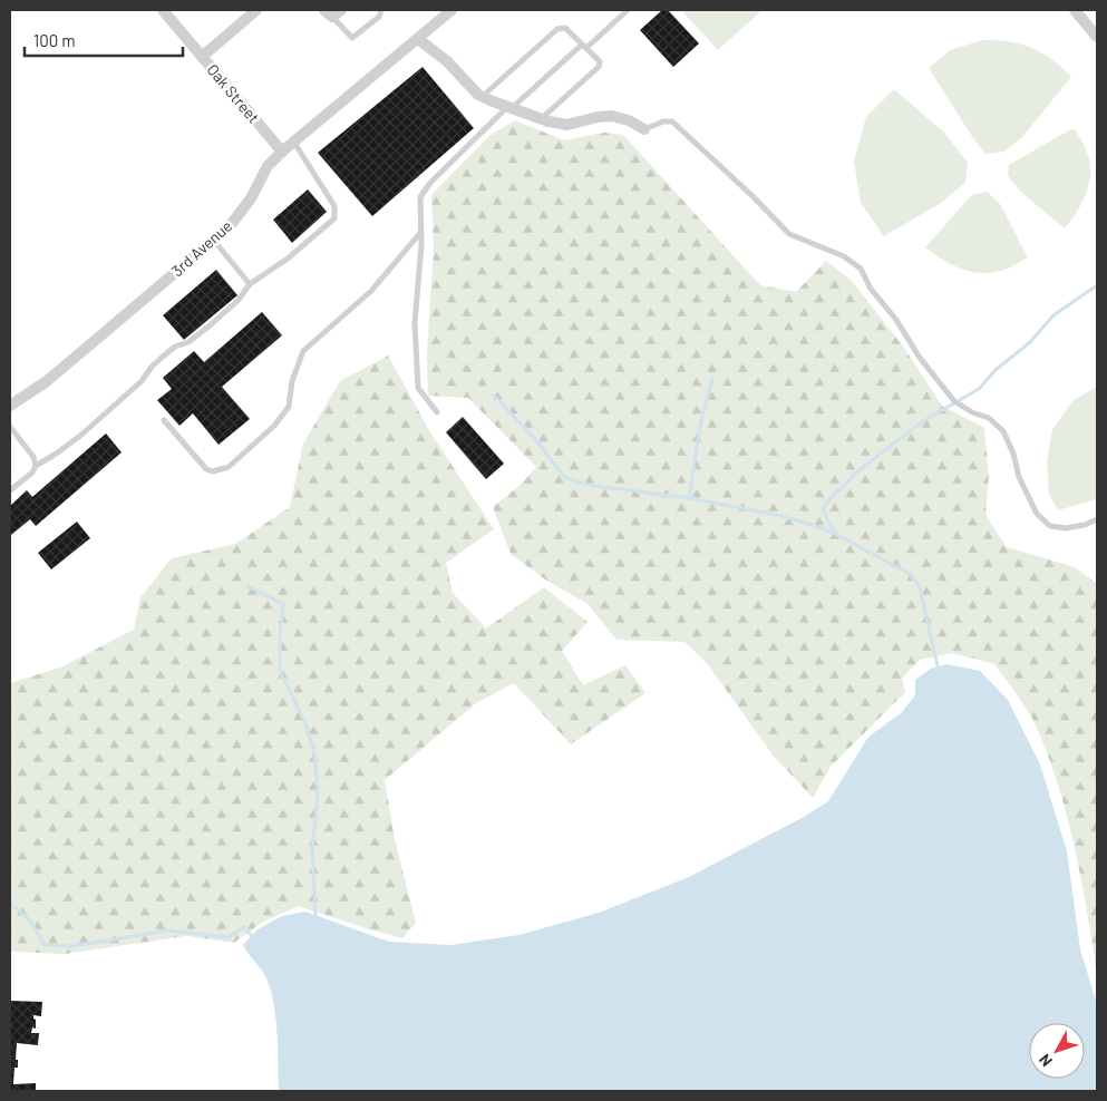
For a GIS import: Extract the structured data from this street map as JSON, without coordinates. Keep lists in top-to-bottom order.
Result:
{
  "streets": {
    "street": ["Oak Street", "3rd Avenue"]
  },
  "crossings": [
    ["Oak Street", "3rd Avenue"]
  ],
  "scale_bar": "100 m",
  "north": "bottom left"
}
